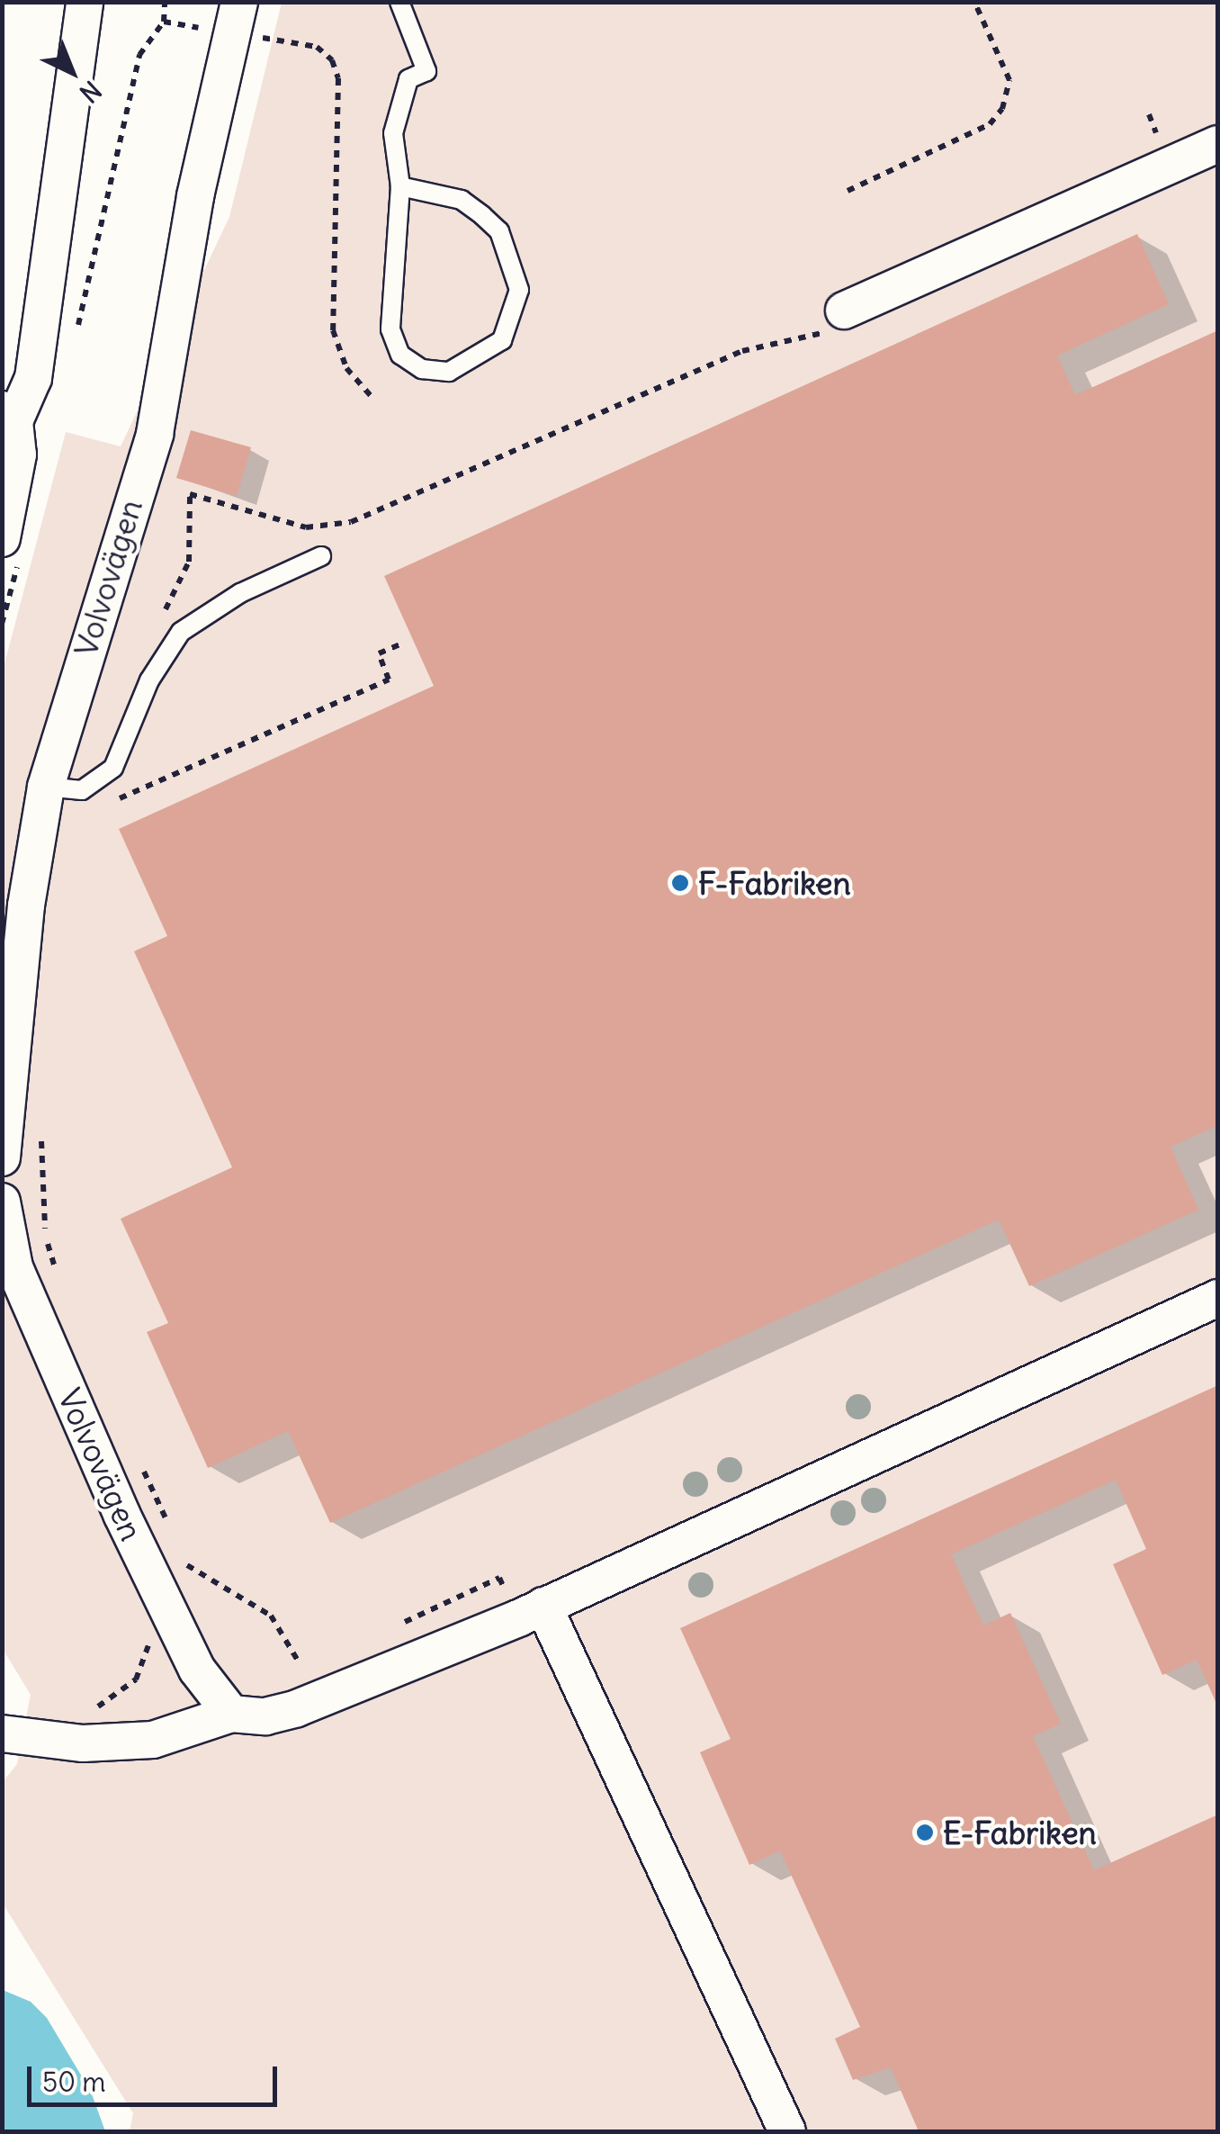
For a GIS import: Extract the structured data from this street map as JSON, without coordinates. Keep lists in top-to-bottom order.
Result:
{
  "streets": {
    "street": ["Volvovägen"]
  },
  "places": ["F-Fabriken", "E-Fabriken"],
  "scale_bar": "50 m",
  "north": "bottom right"
}
